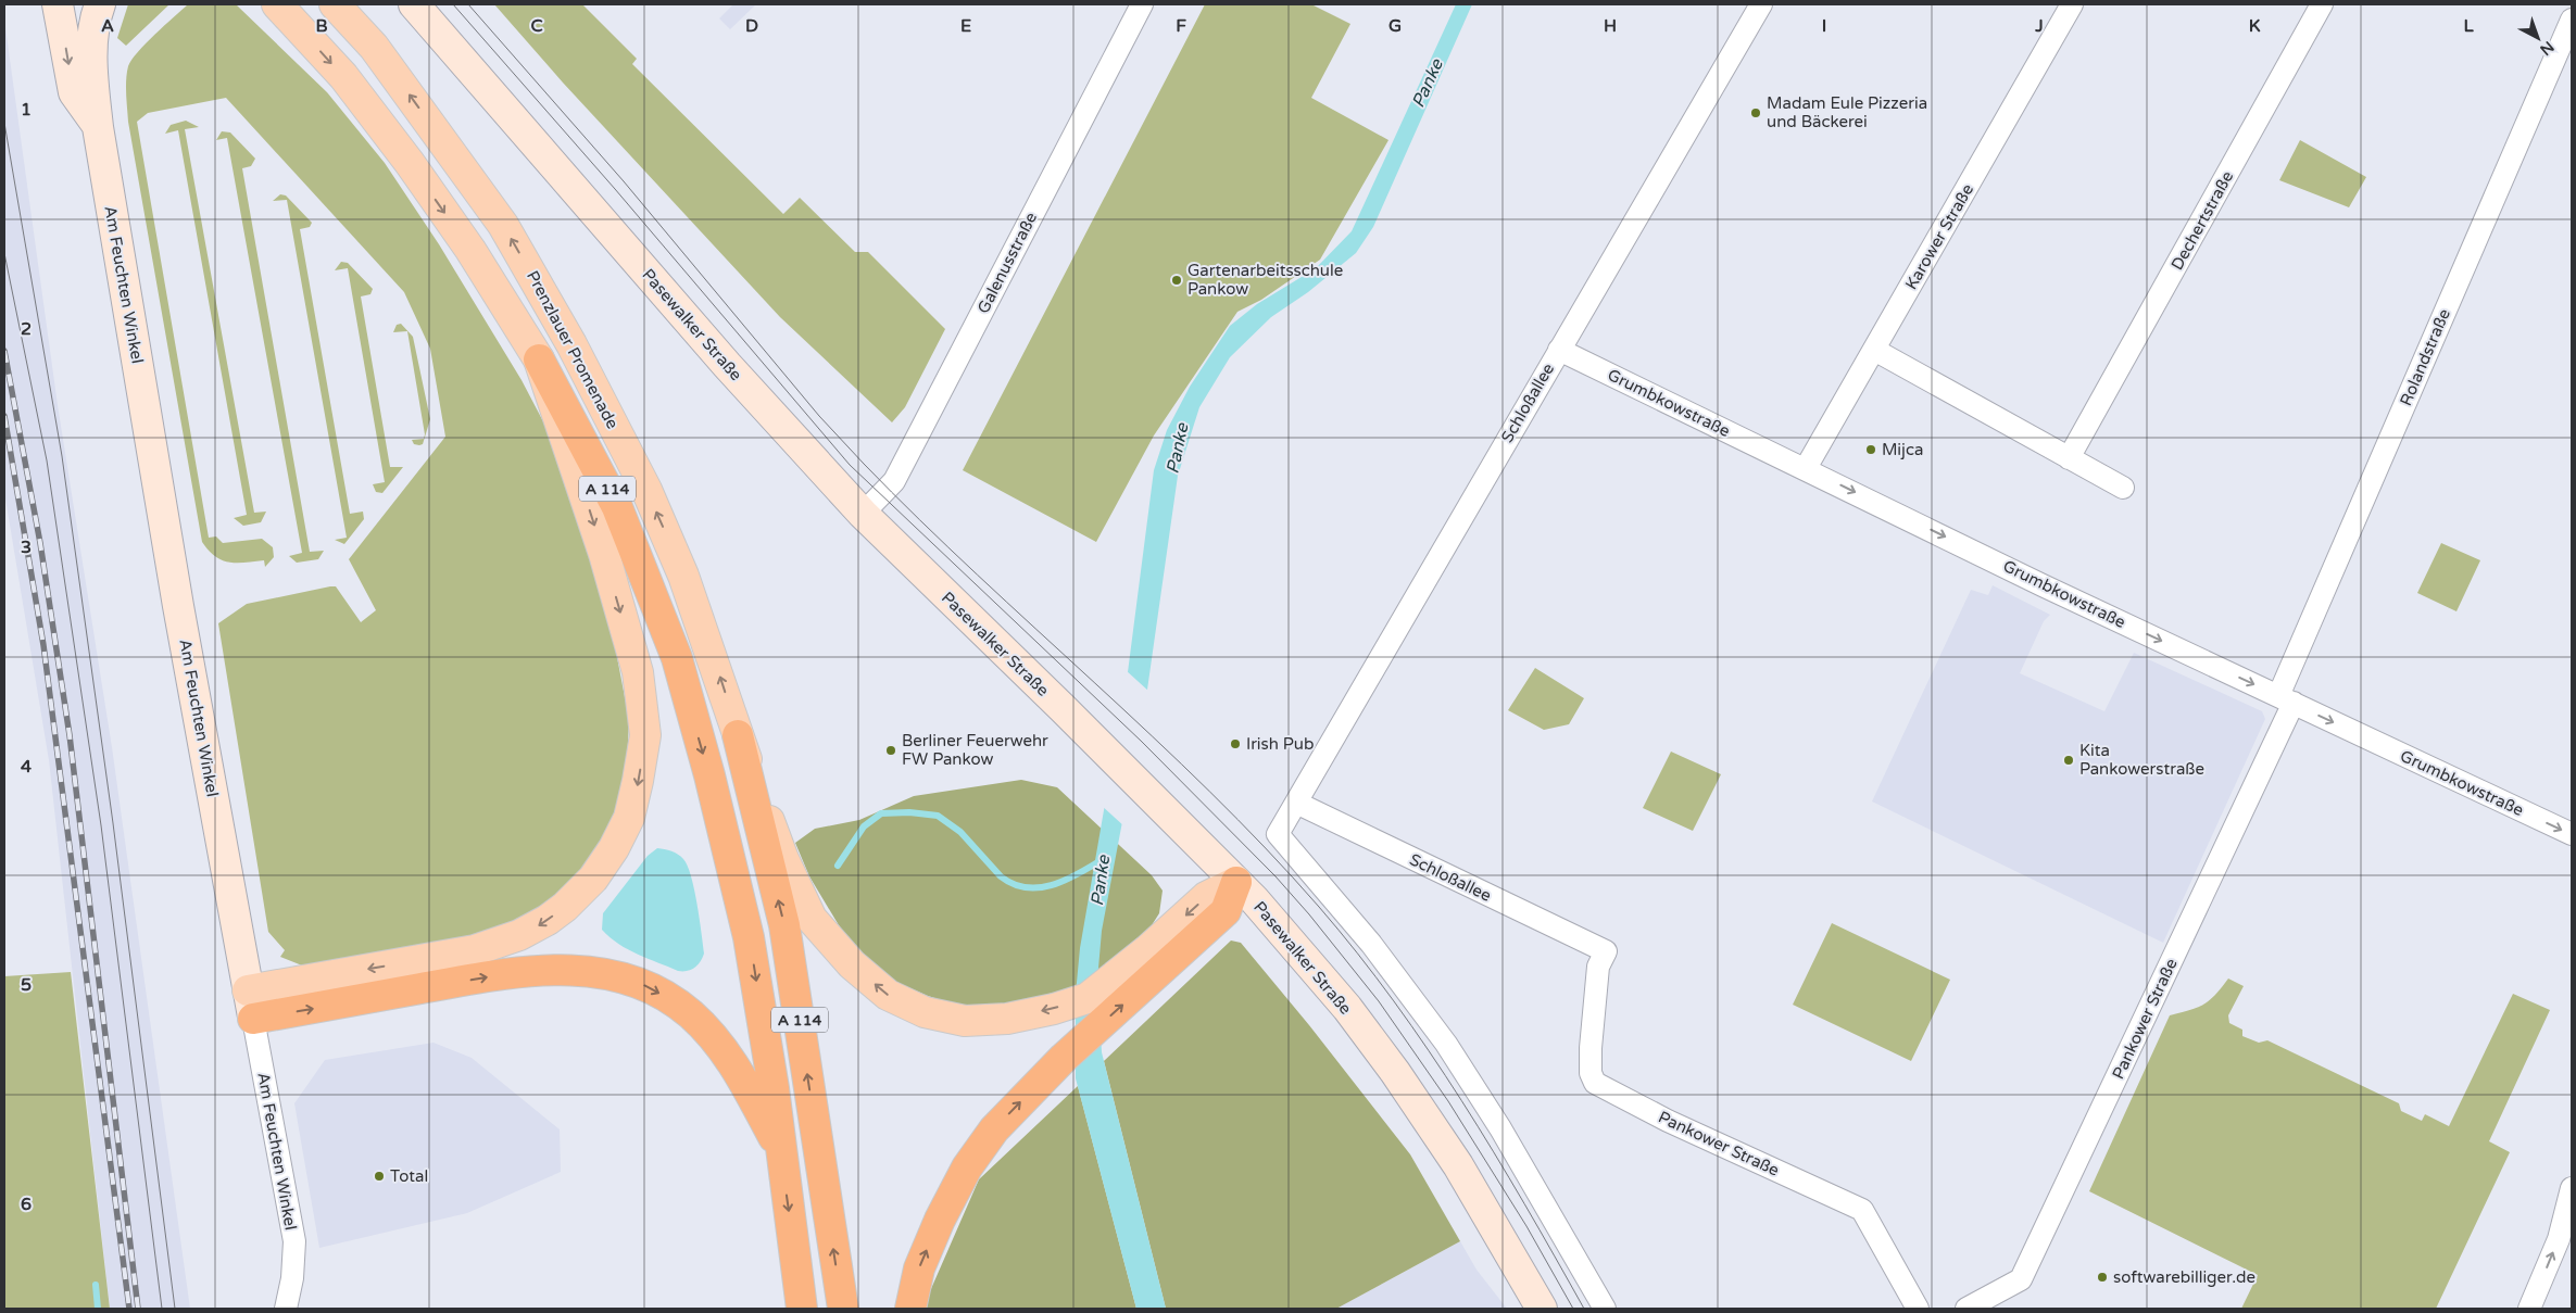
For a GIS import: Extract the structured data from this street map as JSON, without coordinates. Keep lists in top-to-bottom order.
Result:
{
  "streets": {
    "highway": ["A 114"],
    "main road": ["Am Feuchten Winkel", "Pasewalker Straße", "Prenzlauer Promenade"],
    "street": [
      "Dechertstraße",
      "Karower Straße",
      "Galenusstraße",
      "Rolandstraße",
      "Schloßallee",
      "Grumbkowstraße",
      "Pankower Straße"
    ]
  },
  "crossings": [
    ["Karower Straße", "Grumbkowstraße"],
    ["Galenusstraße", "Pasewalker Straße"],
    ["Pasewalker Straße", "Prenzlauer Promenade"],
    ["Prenzlauer Promenade", "A 114"],
    ["Rolandstraße", "Grumbkowstraße"],
    ["Rolandstraße", "Pankower Straße"],
    ["Schloßallee", "Grumbkowstraße"],
    ["Schloßallee", "Pankower Straße"],
    ["Grumbkowstraße", "Pankower Straße"]
  ],
  "one_way": ["Prenzlauer Promenade"],
  "water": ["Panke"],
  "places": [
    "Madam Eule Pizzeria und Bäckerei",
    "Gartenarbeitsschule Pankow",
    "Mijca",
    "Irish Pub",
    "Berliner Feuerwehr FW Pankow",
    "Kita Pankowerstraße",
    "Total",
    "softwarebilliger.de"
  ],
  "north": "bottom right",
  "grid": {
    "columns": [
      "A",
      "B",
      "C",
      "D",
      "E",
      "F",
      "G",
      "H",
      "I",
      "J",
      "K",
      "L"
    ],
    "rows": [
      "1",
      "2",
      "3",
      "4",
      "5",
      "6"
    ]
  }
}
